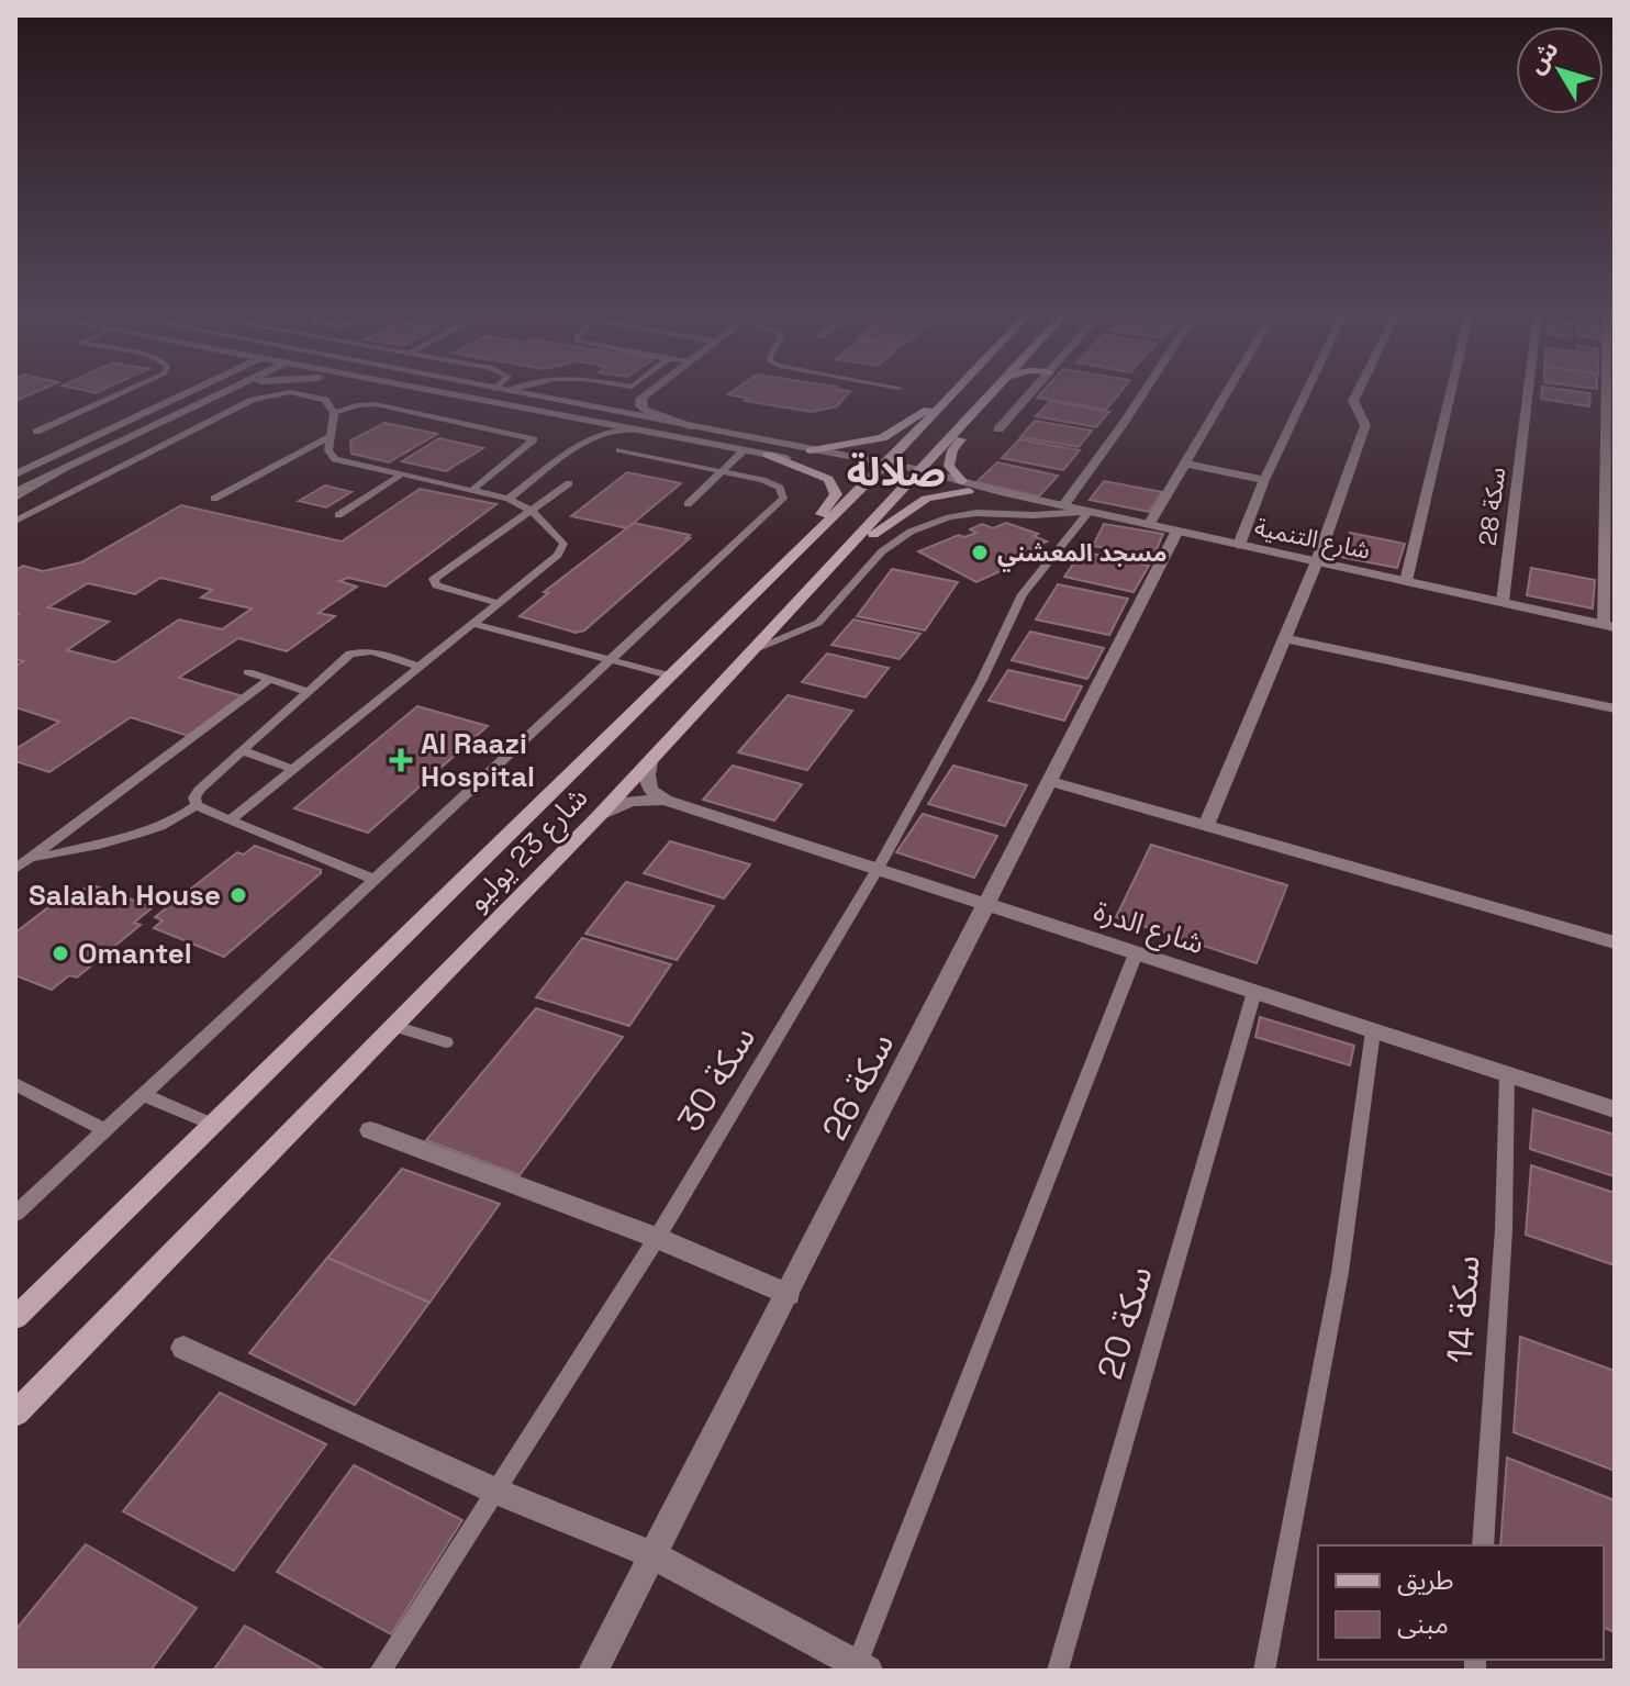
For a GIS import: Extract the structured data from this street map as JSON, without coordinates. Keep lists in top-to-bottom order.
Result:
{
  "streets": {
    "main road": ["شارع 23 يوليو"],
    "street": [
      "سكة 28",
      "شارع التنمية",
      "شارع الدرة",
      "سكة 26"
    ],
    "lane": ["سكة 30", "سكة 14", "سكة 20"]
  },
  "crossings": [
    ["سكة 28", "شارع التنمية"],
    ["شارع التنمية", "شارع 23 يوليو"],
    ["شارع التنمية", "سكة 30"],
    ["شارع التنمية", "سكة 26"],
    ["شارع 23 يوليو", "شارع الدرة"],
    ["شارع الدرة", "سكة 30"],
    ["شارع الدرة", "سكة 26"],
    ["شارع الدرة", "سكة 14"],
    ["شارع الدرة", "سكة 20"]
  ],
  "districts": ["صلالة"],
  "places": {
    "other": ["مسجد المعشني", "Salalah House", "Omantel"],
    "health": ["Al Raazi Hospital"]
  },
  "legend": ["طريق", "مبنى"],
  "north": "top left"
}
